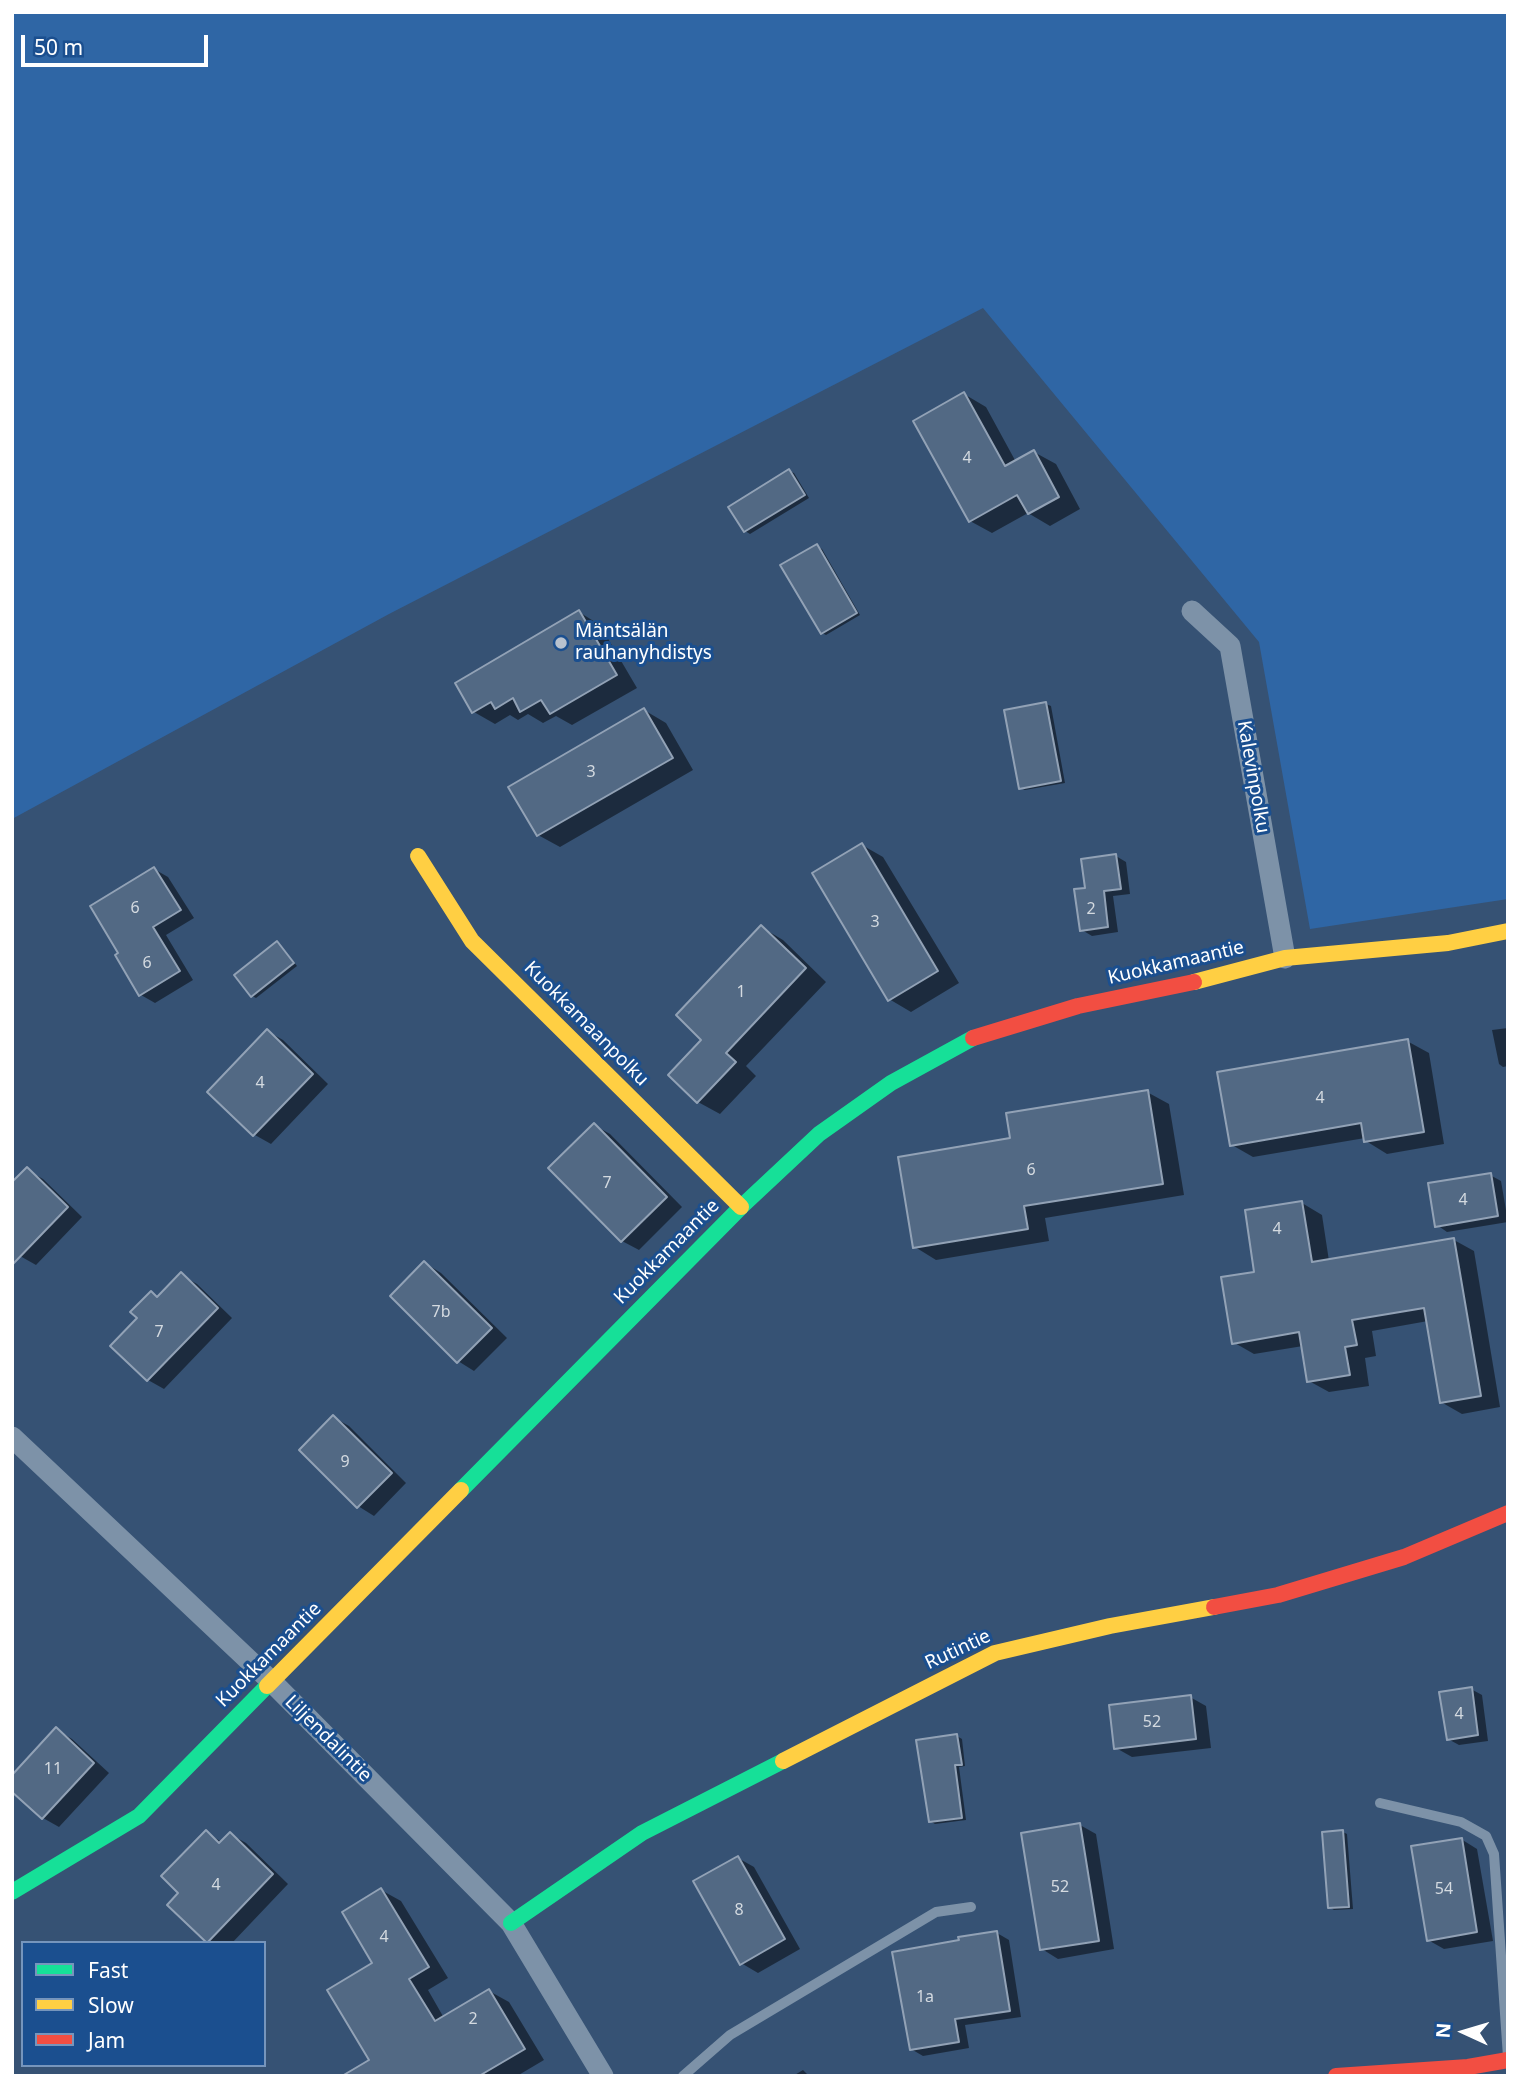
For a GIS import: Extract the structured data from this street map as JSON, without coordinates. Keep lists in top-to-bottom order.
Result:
{
  "streets": {
    "street": [
      "Kalevinpolku",
      "Kuokkamaantie",
      "Kuokkamaanpolku",
      "Rutintie",
      "Liljendalintie"
    ]
  },
  "crossings": [
    ["Kalevinpolku", "Kuokkamaantie"],
    ["Kuokkamaantie", "Kuokkamaanpolku"],
    ["Kuokkamaantie", "Liljendalintie"],
    ["Rutintie", "Liljendalintie"]
  ],
  "places": ["Mäntsälän rauhanyhdistys"],
  "house_numbers": [
    "4",
    "3",
    "6",
    "2",
    "3",
    "6",
    "1",
    "4",
    "4",
    "6",
    "7",
    "4",
    "4",
    "7b",
    "7",
    "9",
    "4",
    "52",
    "11",
    "4",
    "52",
    "54",
    "8",
    "4",
    "1a",
    "2"
  ],
  "legend": ["Fast", "Slow", "Jam"],
  "scale_bar": "50 m",
  "north": "left"
}
